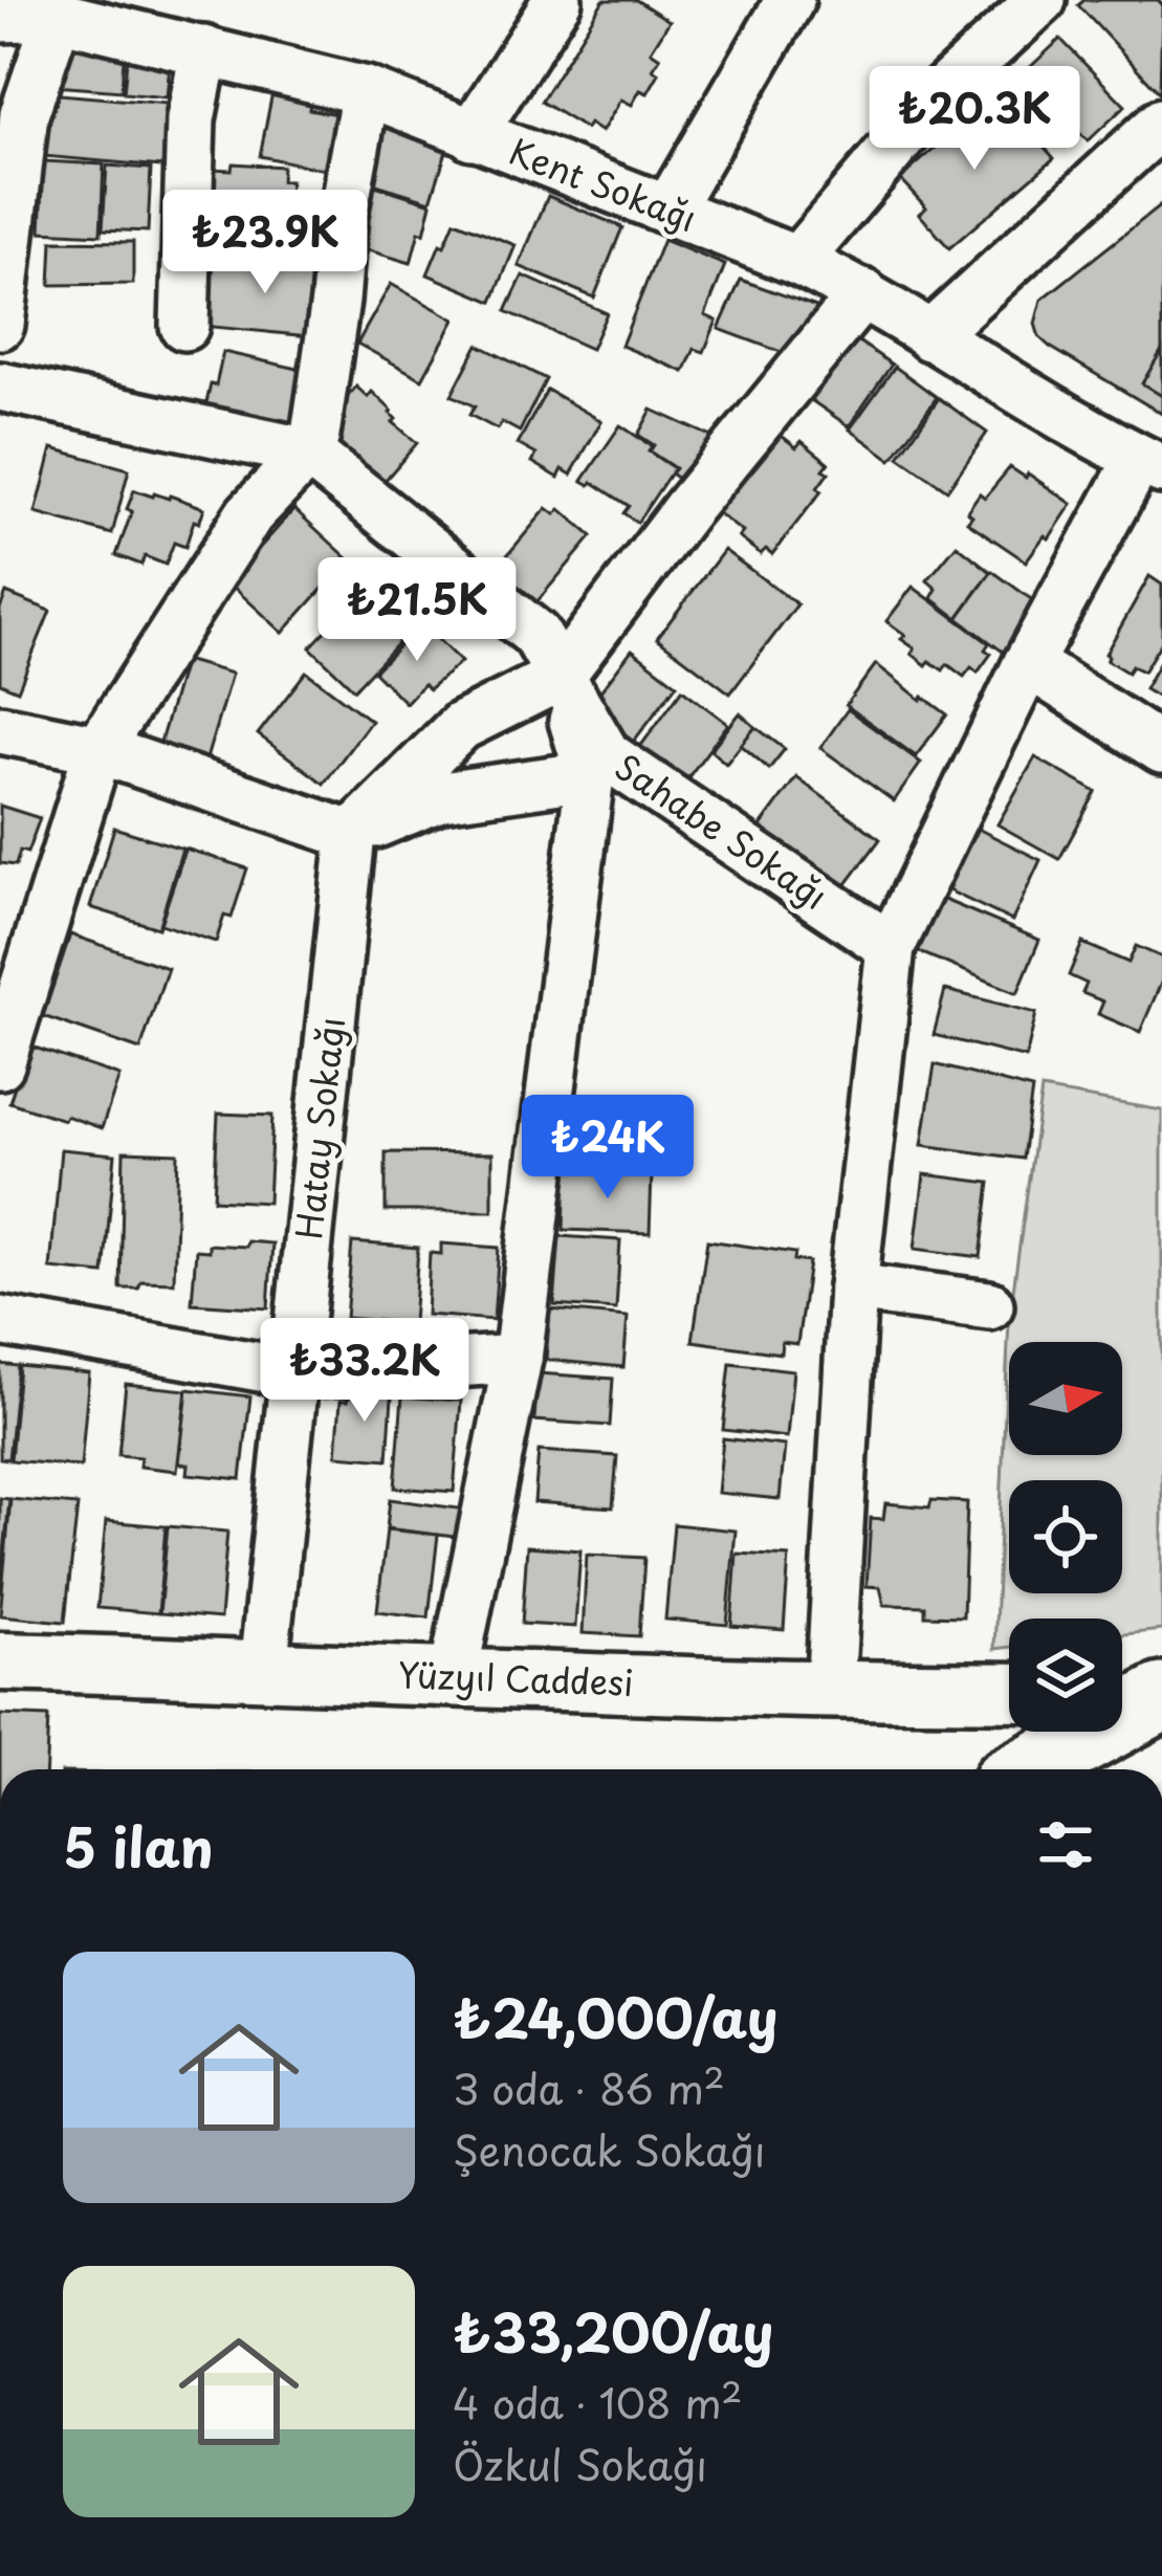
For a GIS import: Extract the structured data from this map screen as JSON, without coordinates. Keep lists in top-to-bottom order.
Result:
{
  "streets": {
    "street": [
      "Kent Sokağı",
      "Sahabe Sokağı",
      "Hatay Sokağı",
      "Yüzyıl Caddesi"
    ]
  },
  "crossings": [
    ["Hatay Sokağı", "Yüzyıl Caddesi"]
  ],
  "north": "right",
  "page": {
    "price": [
      "₺20.3K",
      "₺23.9K",
      "₺21.5K",
      "₺24K",
      "₺33.2K"
    ],
    "heading": "5 ilan",
    "list": [
      {
        "name": "₺24,000/ay",
        "note": "3 oda · 86 m² · Şenocak Sokağı"
      },
      {
        "name": "₺33,200/ay",
        "note": "4 oda · 108 m² · Özkul Sokağı"
      }
    ]
  }
}
